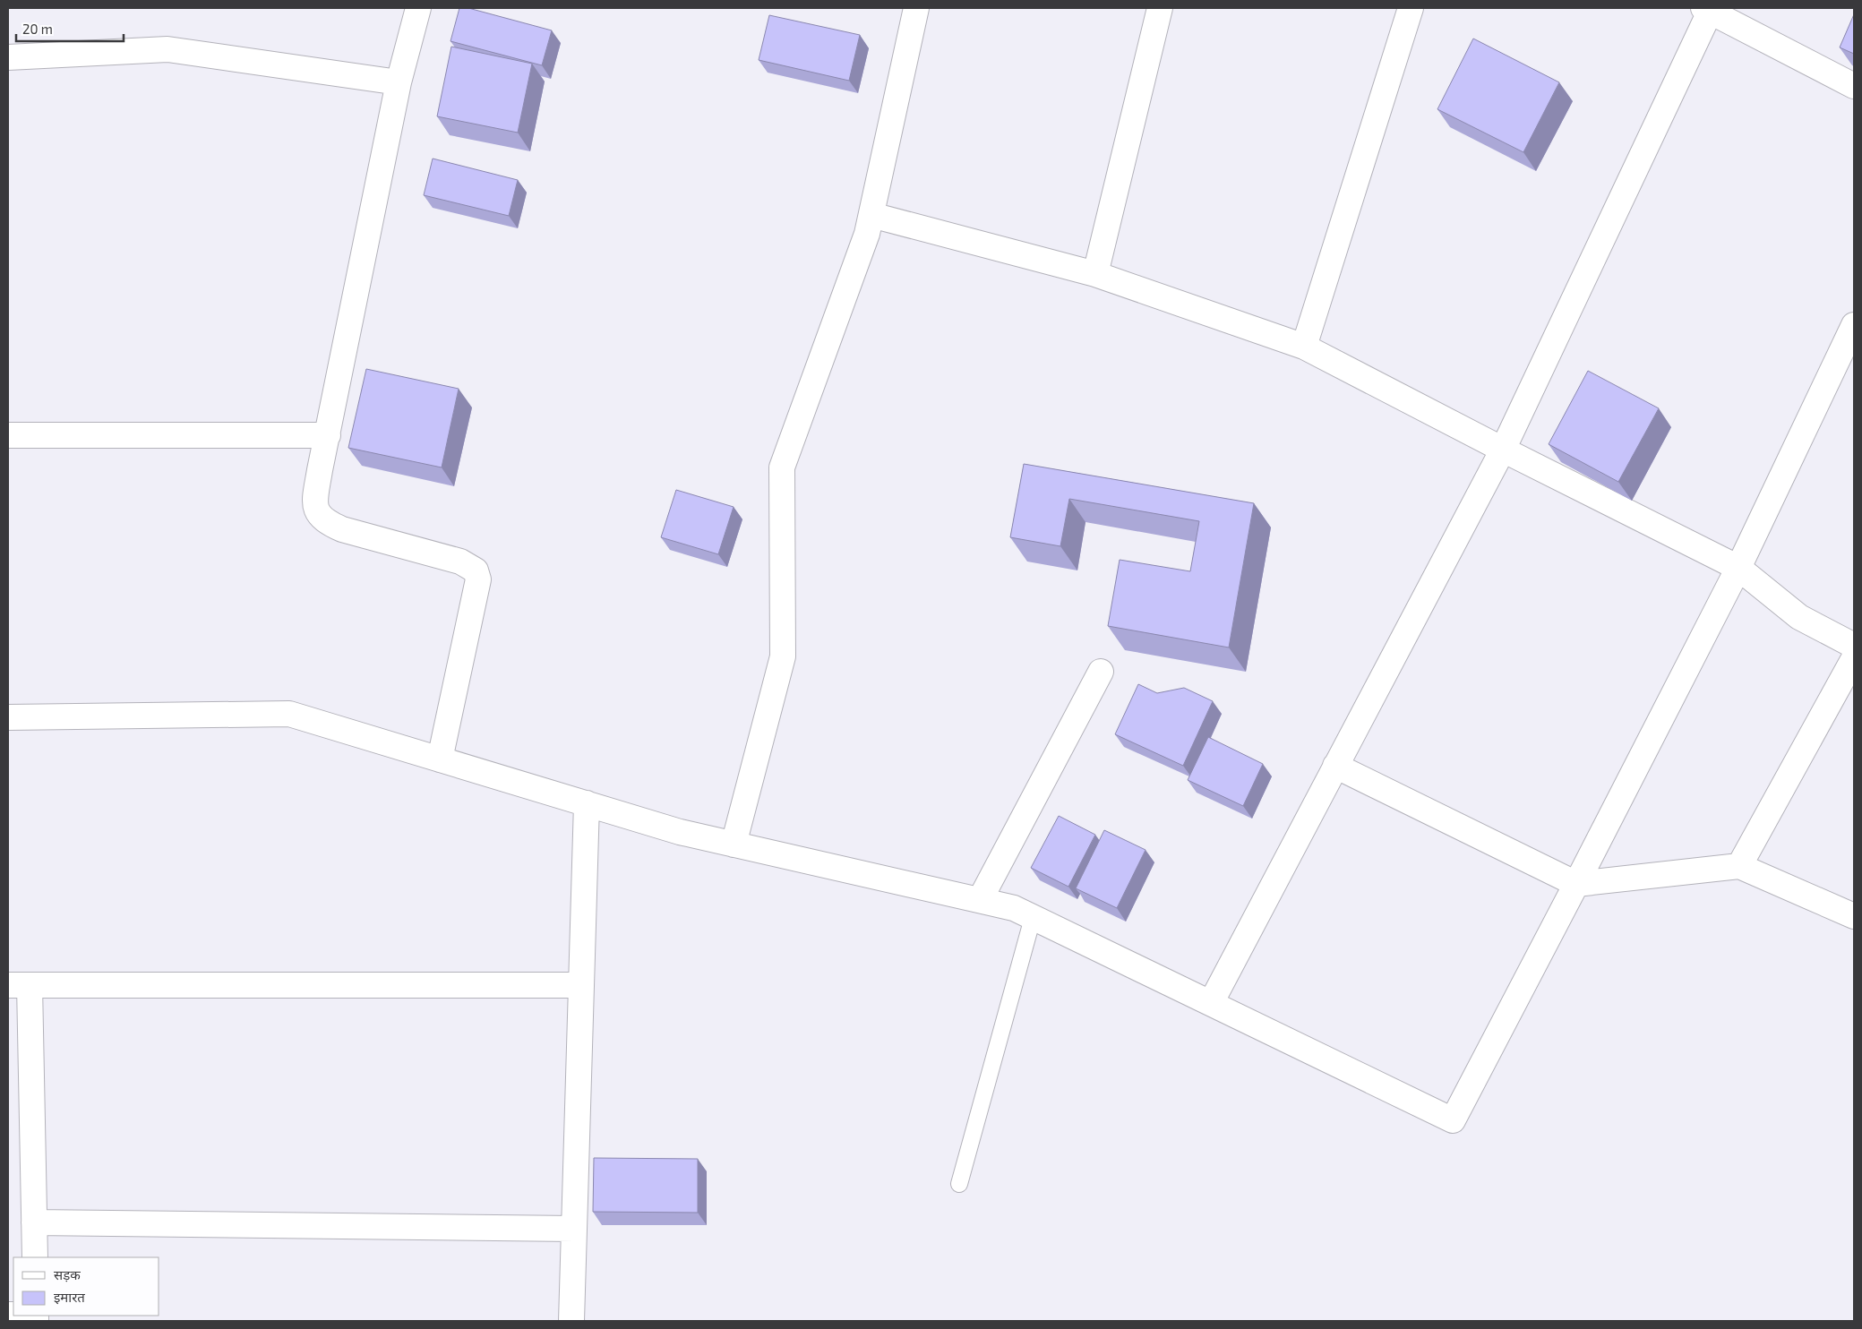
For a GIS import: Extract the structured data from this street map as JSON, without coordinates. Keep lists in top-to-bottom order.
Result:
{
  "legend": ["सड़क", "इमारत"],
  "scale_bar": "20 m"
}
